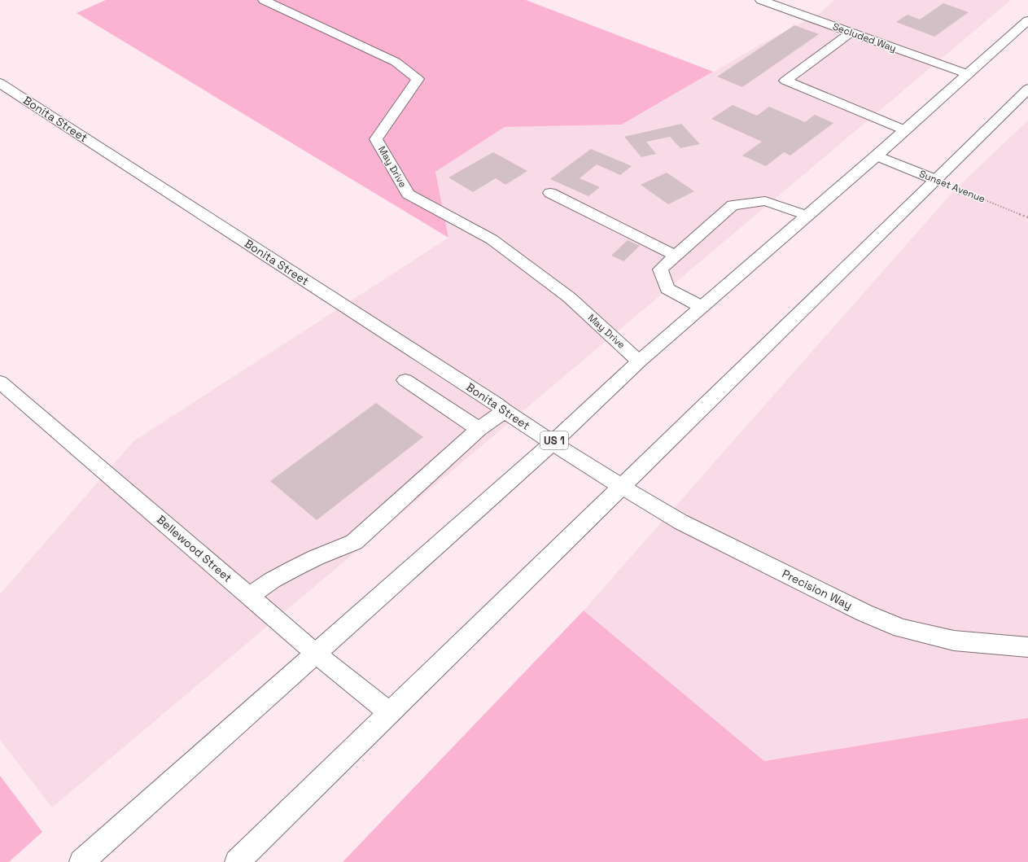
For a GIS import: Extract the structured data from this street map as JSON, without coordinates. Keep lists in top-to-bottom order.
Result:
{
  "streets": {
    "main road": [
      "Secluded Way",
      "Bonita Street",
      "May Drive",
      "Sunset Avenue",
      "US 1",
      "Bellewood Street",
      "Precision Way"
    ]
  },
  "crossings": [
    ["Secluded Way", "US 1"],
    ["Bonita Street", "US 1"],
    ["Bonita Street", "Precision Way"],
    ["May Drive", "US 1"],
    ["Sunset Avenue", "US 1"],
    ["US 1", "Bellewood Street"]
  ]
}
